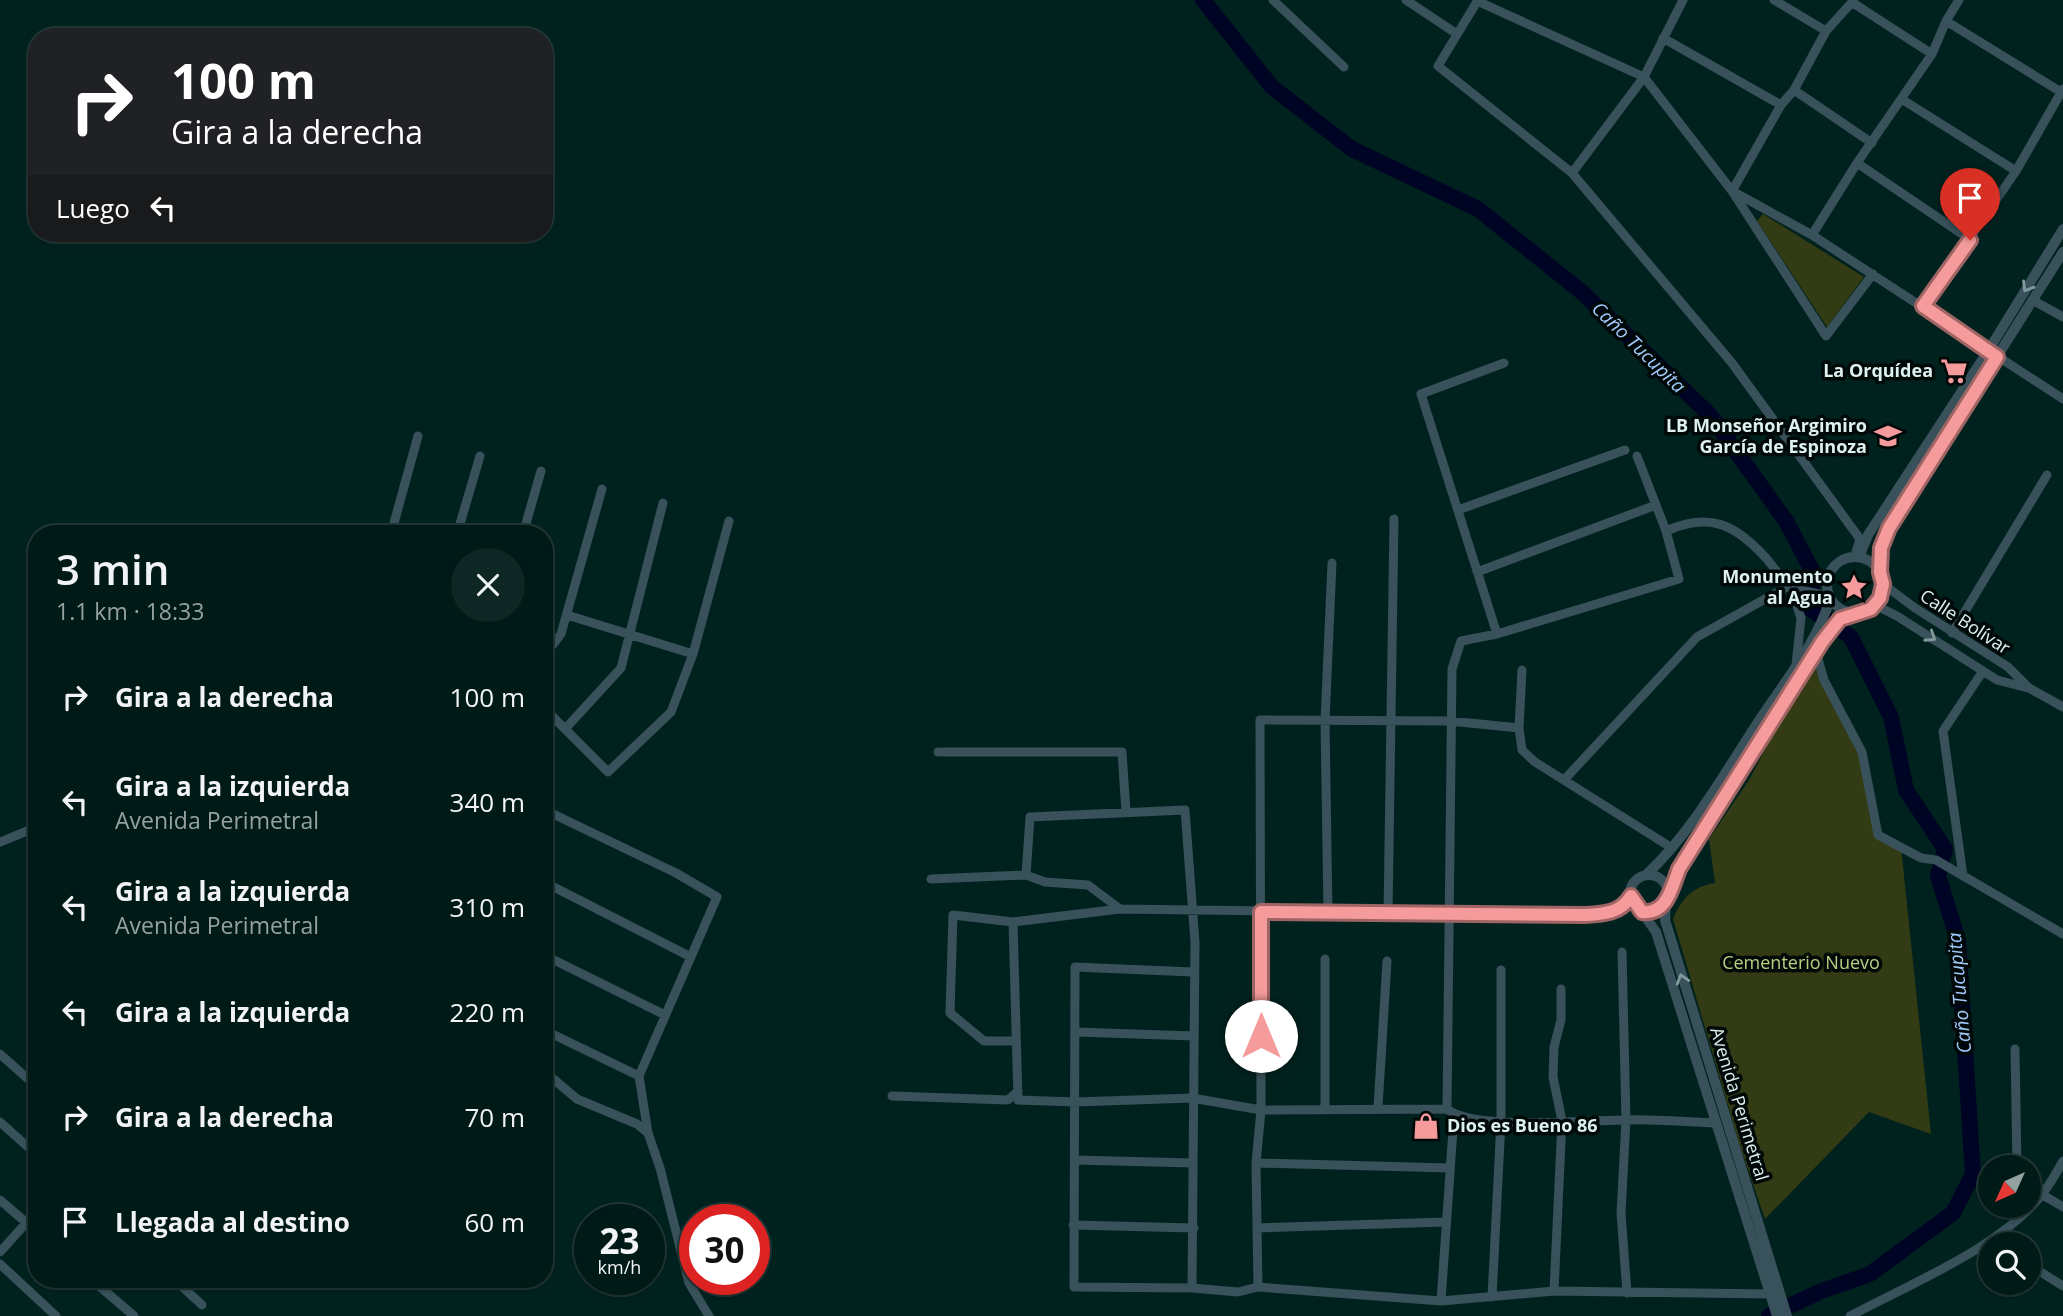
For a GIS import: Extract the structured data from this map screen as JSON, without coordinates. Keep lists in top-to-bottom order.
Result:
{
  "streets": {
    "street": ["Calle Bolívar", "Avenida Perimetral"]
  },
  "water": ["Caño Tucupita"],
  "parks": ["Cementerio Nuevo"],
  "places": {
    "supermarket": ["La Orquídea"],
    "school or university": ["LB Monseñor Argimiro García de Espinoza"],
    "place": ["Monumento al Agua"],
    "shop": ["Dios es Bueno 86"]
  },
  "north": "bottom left",
  "page": {
    "turn": ["100 m", "Gira a la derecha"],
    "then": "Luego",
    "heading": ["3 min", "1.1 km · 18:33"],
    "list": [
      {
        "name": "Gira a la derecha",
        "value": "100 m"
      },
      {
        "name": "Gira a la izquierda",
        "note": "Avenida Perimetral",
        "value": "340 m"
      },
      {
        "name": "Gira a la izquierda",
        "note": "Avenida Perimetral",
        "value": "310 m"
      },
      {
        "name": "Gira a la izquierda",
        "value": "220 m"
      },
      {
        "name": "Gira a la derecha",
        "value": "70 m"
      },
      {
        "name": "Llegada al destino",
        "value": "60 m"
      }
    ],
    "speed": "23 km/h",
    "limit": "30"
  }
}
